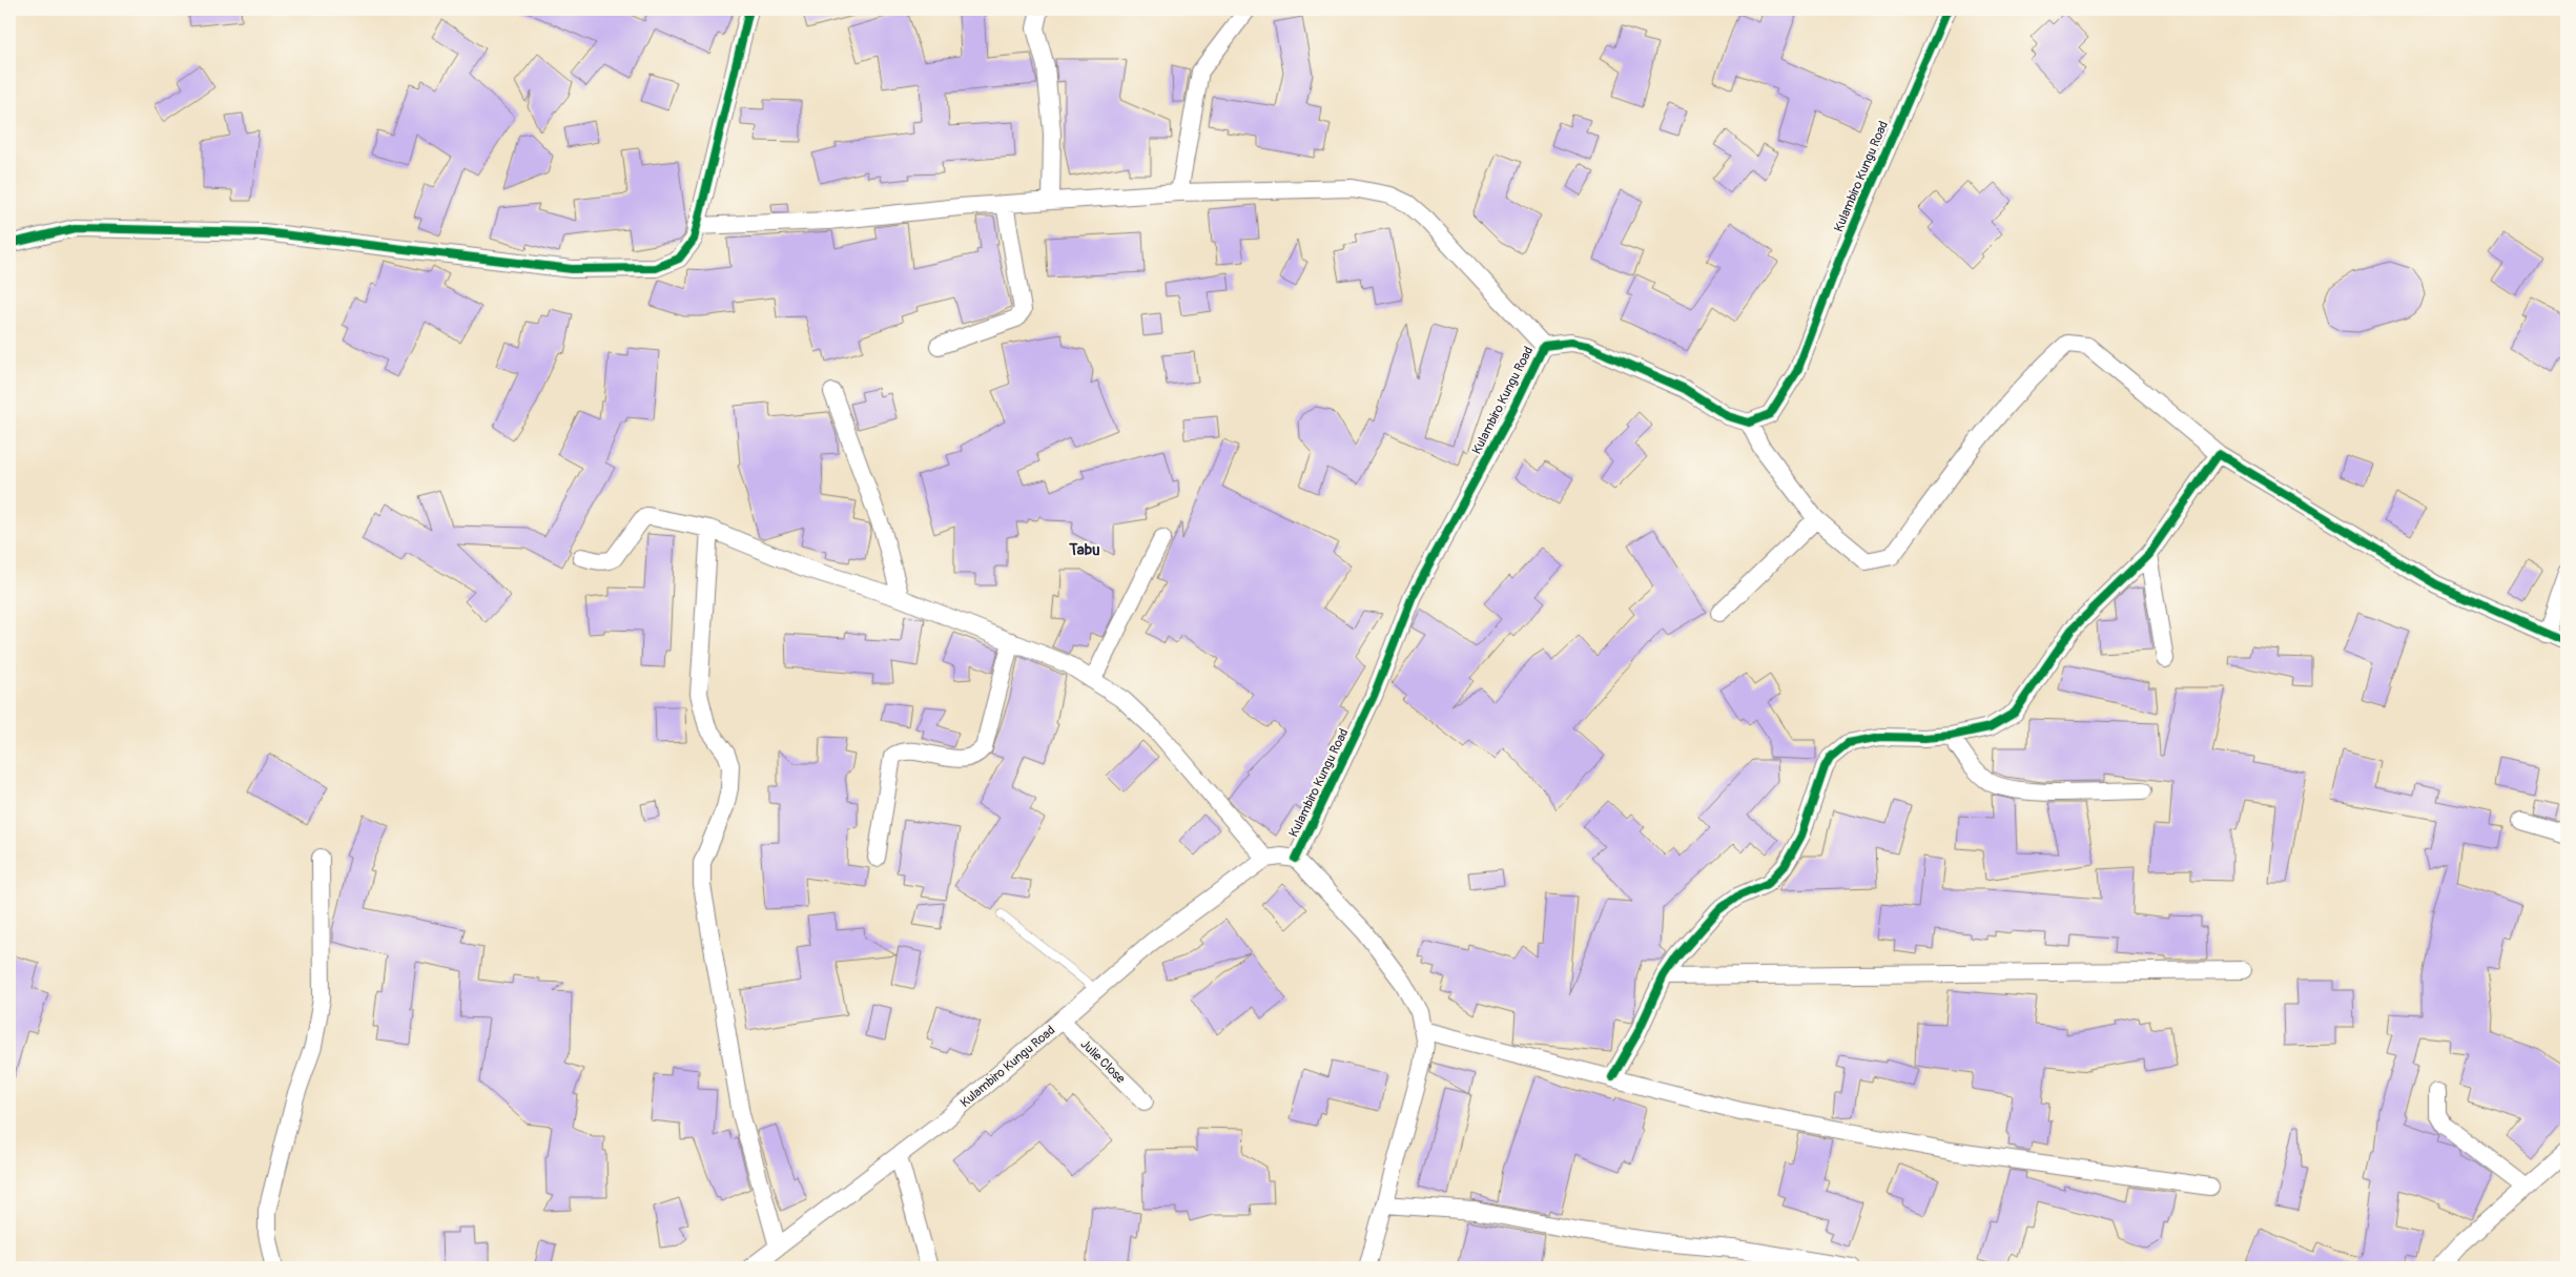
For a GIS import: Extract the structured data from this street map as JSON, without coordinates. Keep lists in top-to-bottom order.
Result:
{
  "streets": {
    "street": ["Kulambiro Kungu Road", "Julie Close"]
  },
  "crossings": [
    ["Kulambiro Kungu Road", "Julie Close"]
  ],
  "districts": ["Tabu"]
}
